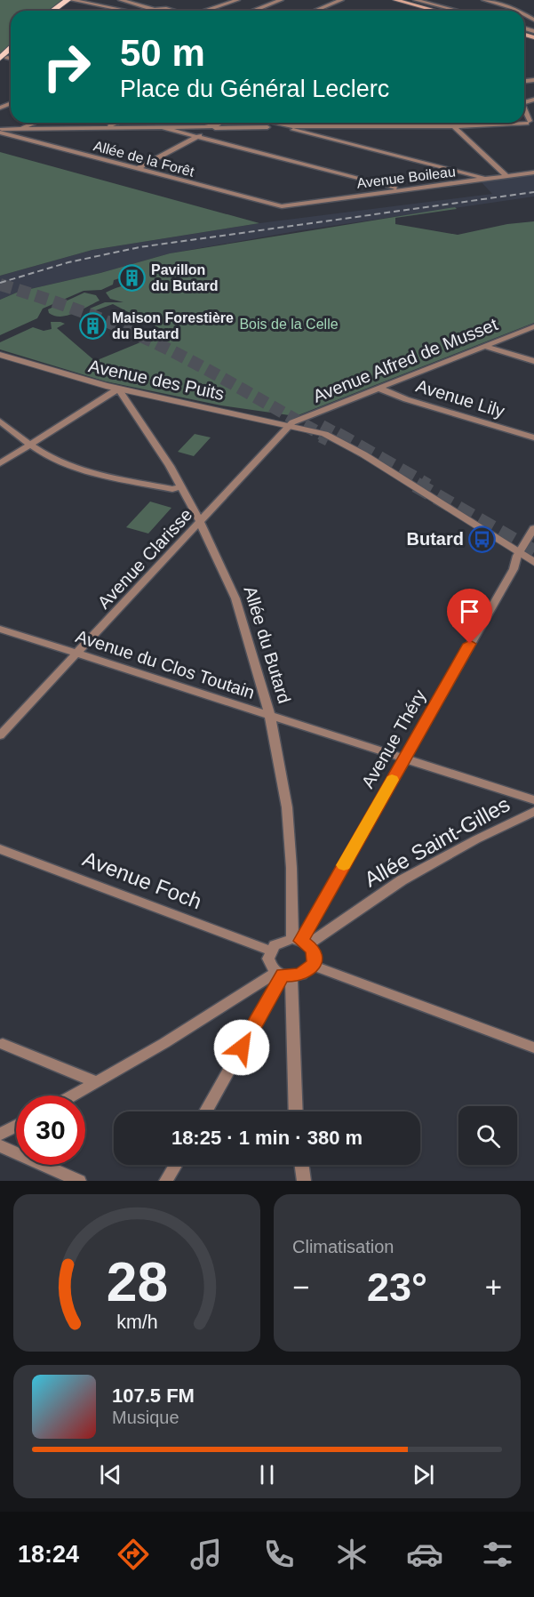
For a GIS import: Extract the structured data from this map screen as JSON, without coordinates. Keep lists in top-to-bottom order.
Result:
{
  "streets": {
    "street": [
      "Allée de la Forêt",
      "Avenue Boileau",
      "Avenue Alfred de Musset",
      "Avenue des Puits",
      "Avenue Lily",
      "Avenue Clarisse",
      "Allée du Butard",
      "Avenue du Clos Toutain",
      "Avenue Théry",
      "Allée Saint-Gilles",
      "Avenue Foch"
    ]
  },
  "crossings": [
    ["Allée de la Forêt", "Avenue Boileau"],
    ["Avenue Alfred de Musset", "Avenue des Puits"],
    ["Avenue Alfred de Musset", "Avenue Lily"],
    ["Avenue Alfred de Musset", "Avenue Clarisse"],
    ["Avenue des Puits", "Avenue Clarisse"],
    ["Avenue des Puits", "Allée du Butard"],
    ["Avenue des Puits", "Avenue Théry"],
    ["Avenue Clarisse", "Allée du Butard"],
    ["Avenue Clarisse", "Avenue du Clos Toutain"],
    ["Allée du Butard", "Avenue du Clos Toutain"],
    ["Allée du Butard", "Avenue Théry"],
    ["Allée du Butard", "Allée Saint-Gilles"],
    ["Allée du Butard", "Avenue Foch"],
    ["Avenue du Clos Toutain", "Avenue Théry"],
    ["Avenue Théry", "Allée Saint-Gilles"],
    ["Avenue Théry", "Avenue Foch"],
    ["Allée Saint-Gilles", "Avenue Foch"]
  ],
  "parks": ["Bois de la Celle"],
  "places": {
    "building": ["Pavillon du Butard", "Maison Forestière du Butard"],
    "bus stop": ["Butard"]
  },
  "page": {
    "turn": ["50 m", "Place du Général Leclerc"],
    "limit": "30",
    "trip": "18:25 · 1 min · 380 m",
    "tile": "Climatisation",
    "heat": ["−", "23°", "+"],
    "song": ["107.5 FM", "Musique"],
    "tabs": "18:24",
    "gauge": ["28", "km/h"]
  }
}
